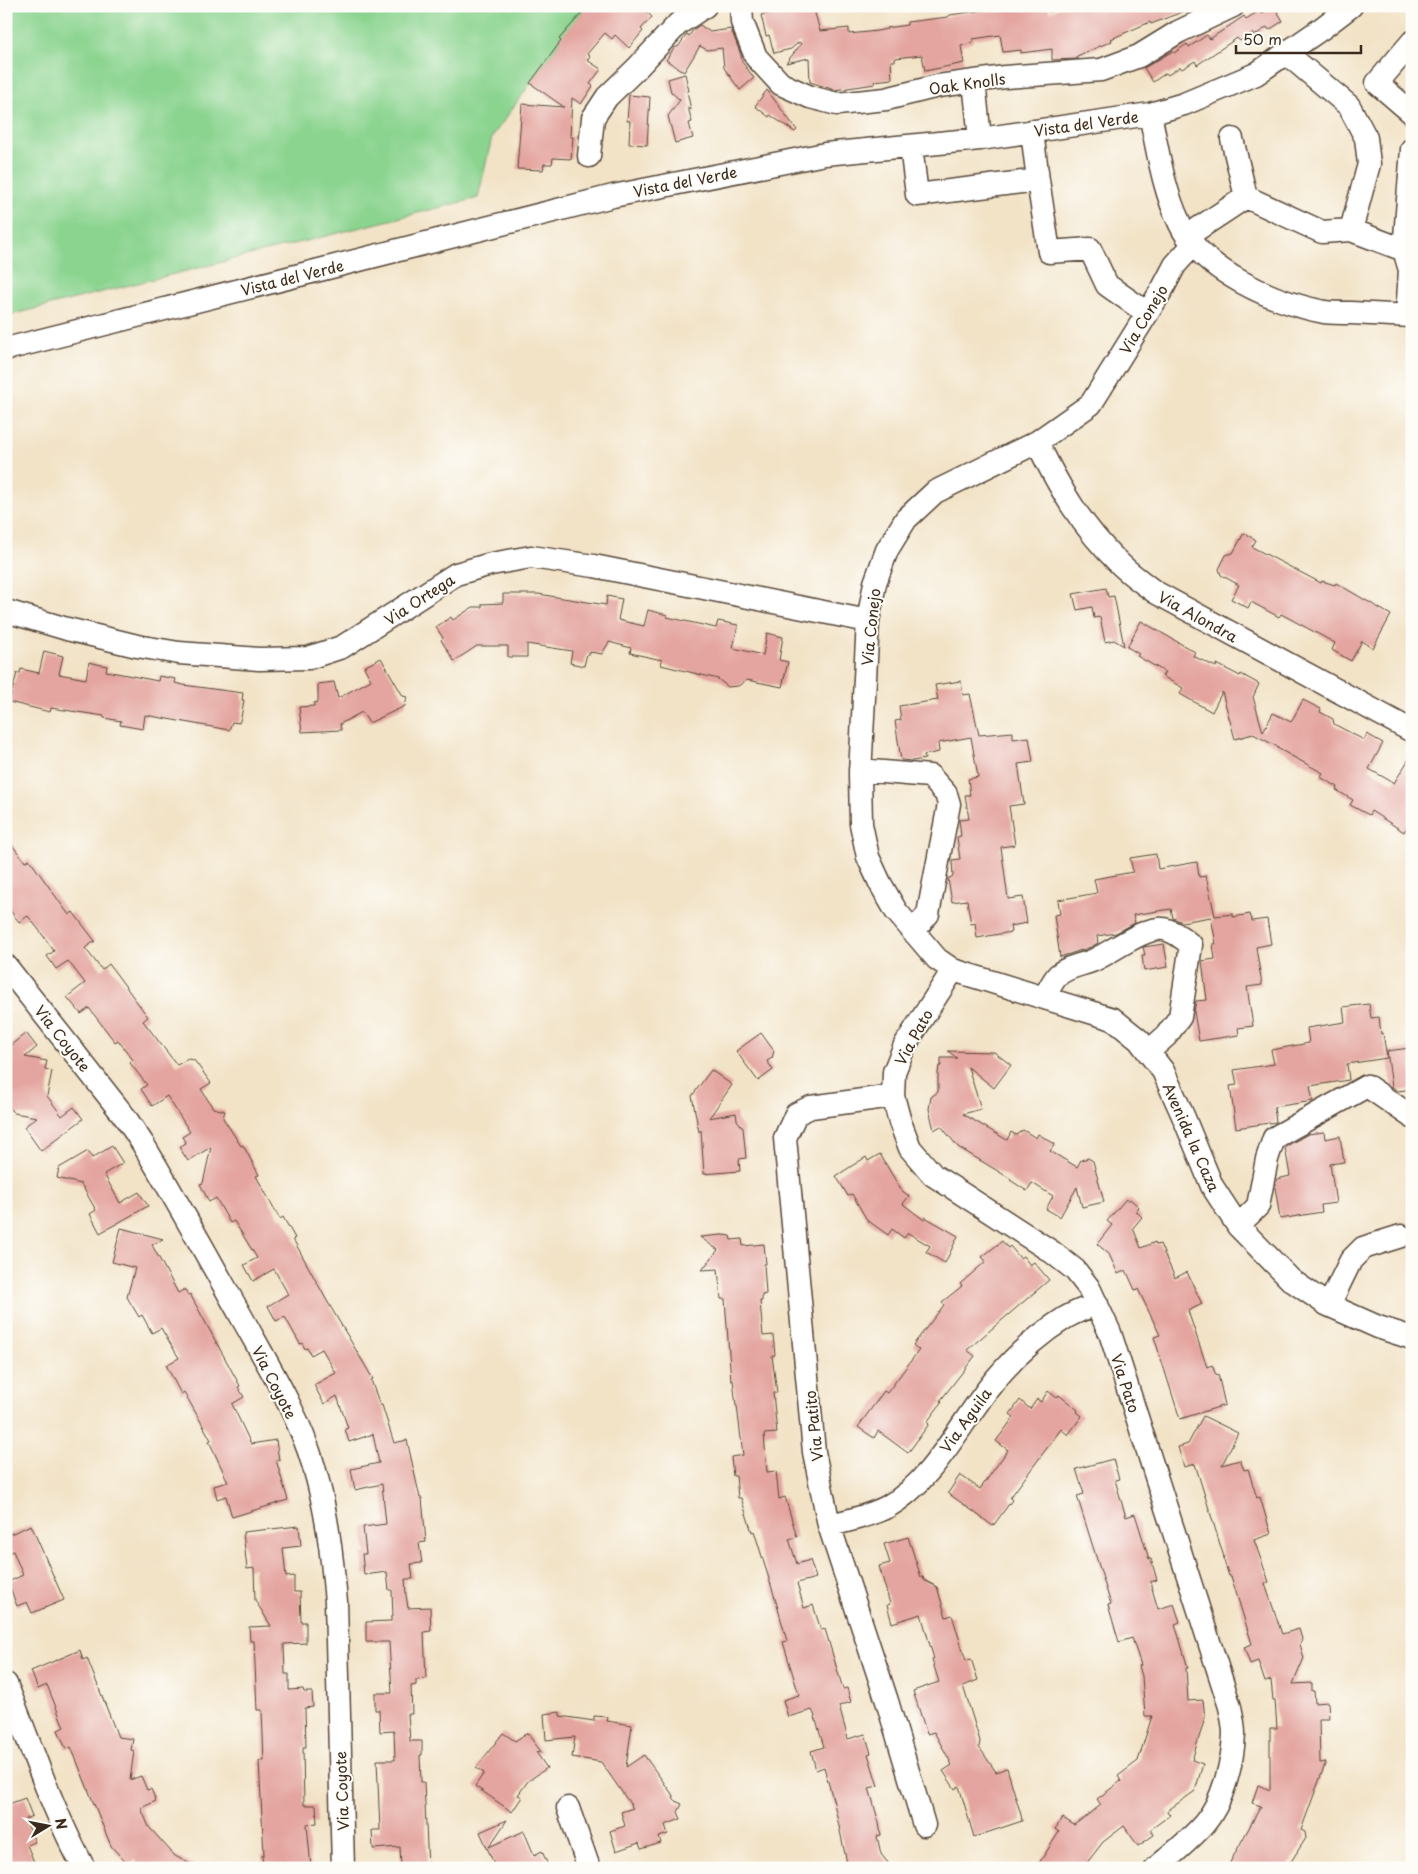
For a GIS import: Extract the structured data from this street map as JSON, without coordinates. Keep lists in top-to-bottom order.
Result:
{
  "streets": {
    "street": [
      "Oak Knolls",
      "Vista del Verde",
      "Via Conejo",
      "Via Ortega",
      "Via Alondra",
      "Via Pato",
      "Via Coyote",
      "Avenida la Caza",
      "Via Aguila",
      "Via Patito"
    ]
  },
  "crossings": [
    ["Via Conejo", "Via Ortega"],
    ["Via Conejo", "Via Alondra"],
    ["Via Conejo", "Via Pato"],
    ["Via Conejo", "Avenida la Caza"],
    ["Via Pato", "Avenida la Caza"],
    ["Via Pato", "Via Aguila"],
    ["Via Pato", "Via Patito"],
    ["Via Aguila", "Via Patito"]
  ],
  "scale_bar": "50 m",
  "north": "right"
}
